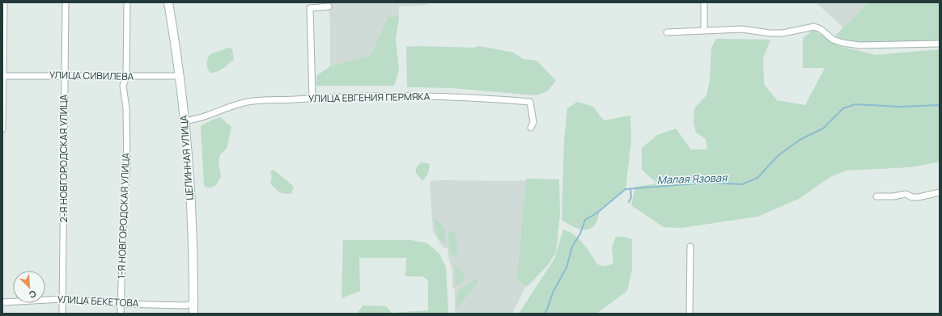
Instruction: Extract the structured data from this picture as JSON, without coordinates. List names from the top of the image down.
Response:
{
  "streets": {
    "main road": ["ЦЕЛИННАЯ УЛИЦА"],
    "street": [
      "УЛИЦА СИВИЛЕВА",
      "УЛИЦА ЕВГЕНИЯ ПЕРМЯКА",
      "2-Я НОВГОРОДСКАЯ УЛИЦА",
      "1-Я НОВГОРОДСКАЯ УЛИЦА",
      "УЛИЦА БЕКЕТОВА"
    ]
  },
  "crossings": [
    ["УЛИЦА СИВИЛЕВА", "ЦЕЛИННАЯ УЛИЦА"],
    ["УЛИЦА СИВИЛЕВА", "2-Я НОВГОРОДСКАЯ УЛИЦА"],
    ["УЛИЦА СИВИЛЕВА", "1-Я НОВГОРОДСКАЯ УЛИЦА"],
    ["УЛИЦА ЕВГЕНИЯ ПЕРМЯКА", "ЦЕЛИННАЯ УЛИЦА"],
    ["ЦЕЛИННАЯ УЛИЦА", "УЛИЦА БЕКЕТОВА"],
    ["2-Я НОВГОРОДСКАЯ УЛИЦА", "УЛИЦА БЕКЕТОВА"],
    ["1-Я НОВГОРОДСКАЯ УЛИЦА", "УЛИЦА БЕКЕТОВА"]
  ],
  "water": ["Малая Язовая"],
  "north": "bottom right"
}
